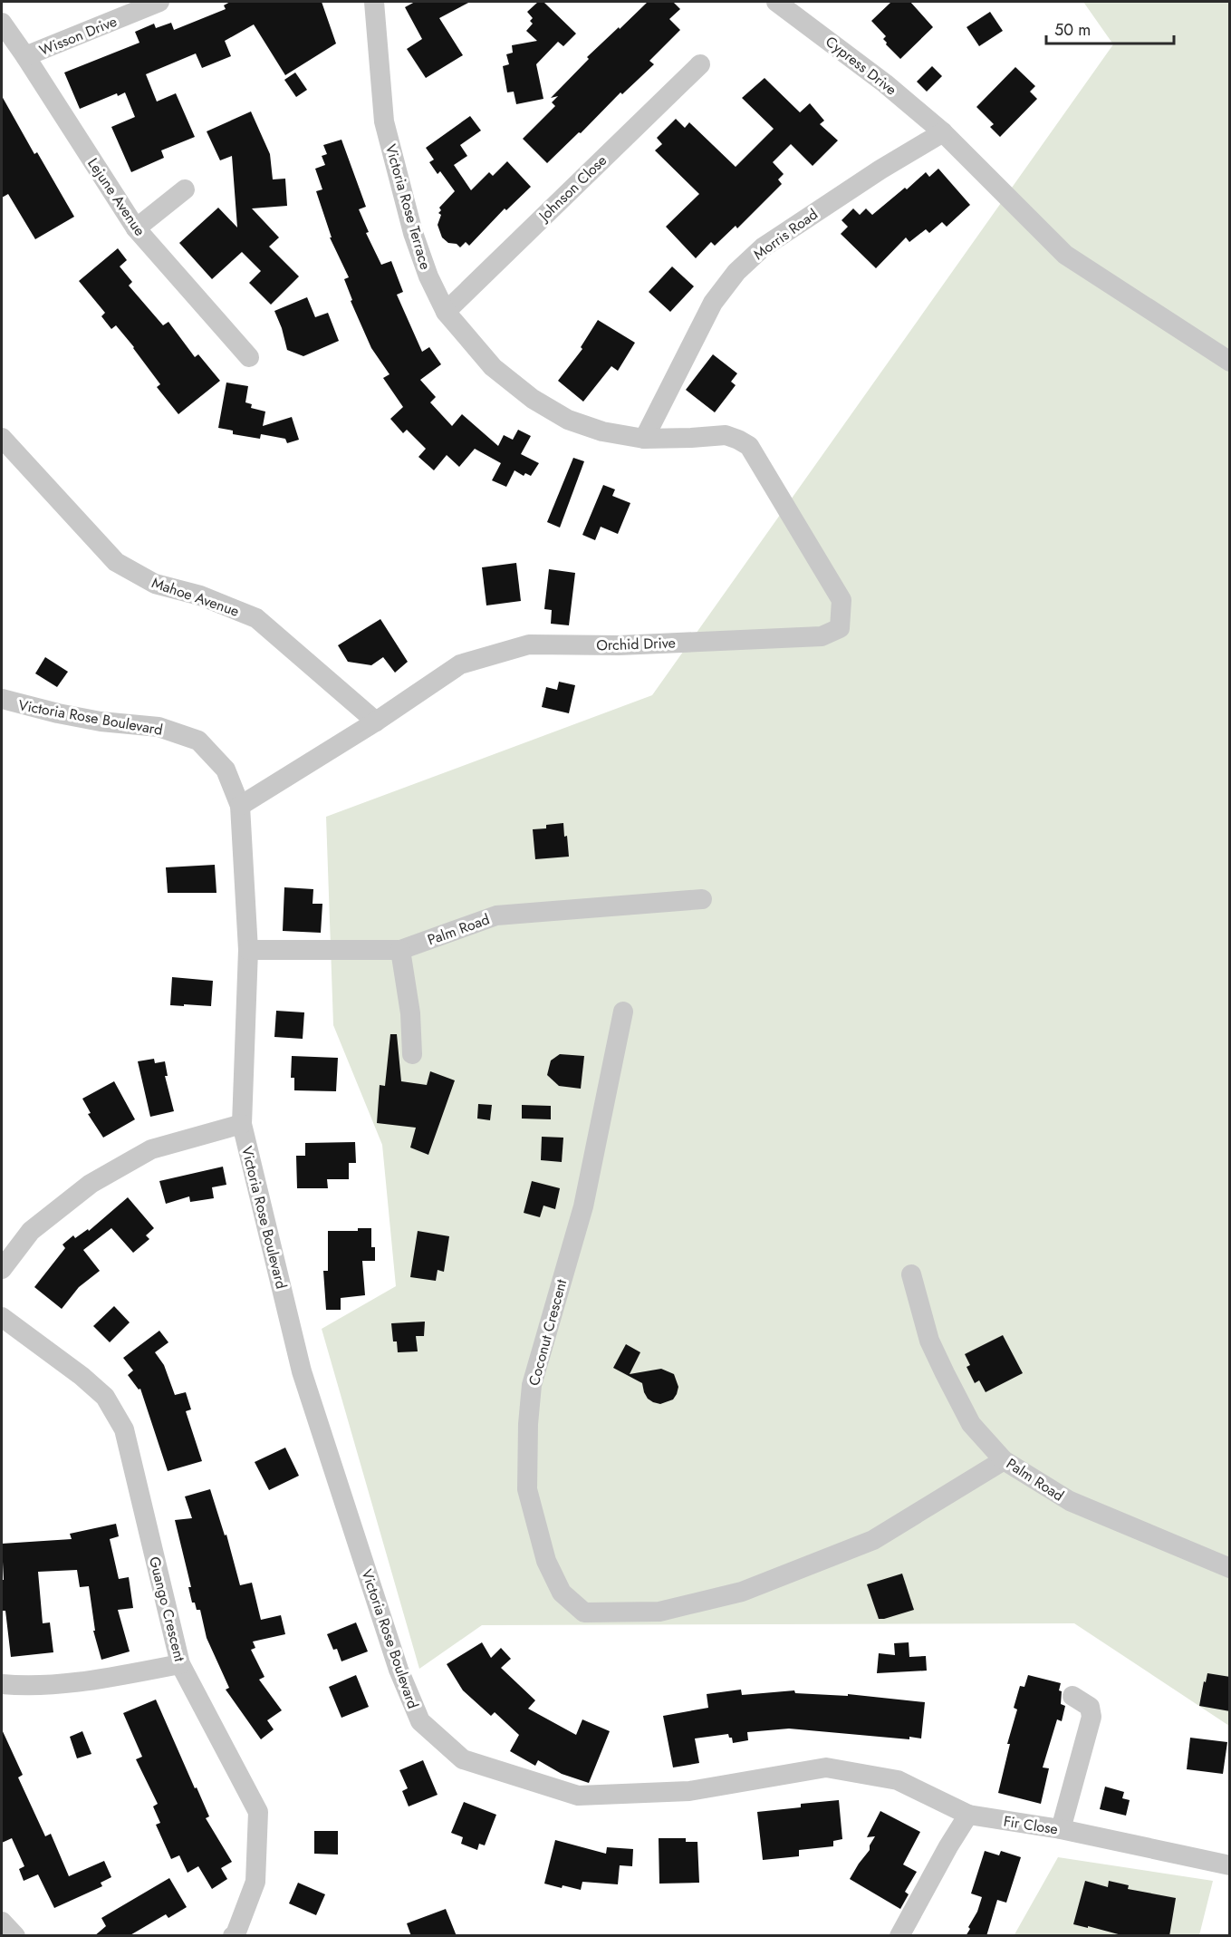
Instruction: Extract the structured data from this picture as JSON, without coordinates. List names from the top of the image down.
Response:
{
  "streets": {
    "street": [
      "Wisson Drive",
      "Cypress Drive",
      "Johnson Close",
      "Lejune Avenue",
      "Victoria Rose Terrace",
      "Morris Road",
      "Mahoe Avenue",
      "Orchid Drive",
      "Victoria Rose Boulevard",
      "Palm Road",
      "Coconut Crescent",
      "Guango Crescent",
      "Fir Close"
    ]
  },
  "crossings": [
    ["Wisson Drive", "Lejune Avenue"],
    ["Cypress Drive", "Morris Road"],
    ["Johnson Close", "Victoria Rose Terrace"],
    ["Victoria Rose Terrace", "Morris Road"],
    ["Victoria Rose Terrace", "Orchid Drive"],
    ["Mahoe Avenue", "Orchid Drive"],
    ["Orchid Drive", "Victoria Rose Boulevard"],
    ["Victoria Rose Boulevard", "Palm Road"],
    ["Victoria Rose Boulevard", "Fir Close"],
    ["Palm Road", "Coconut Crescent"]
  ],
  "scale_bar": "50 m"
}
